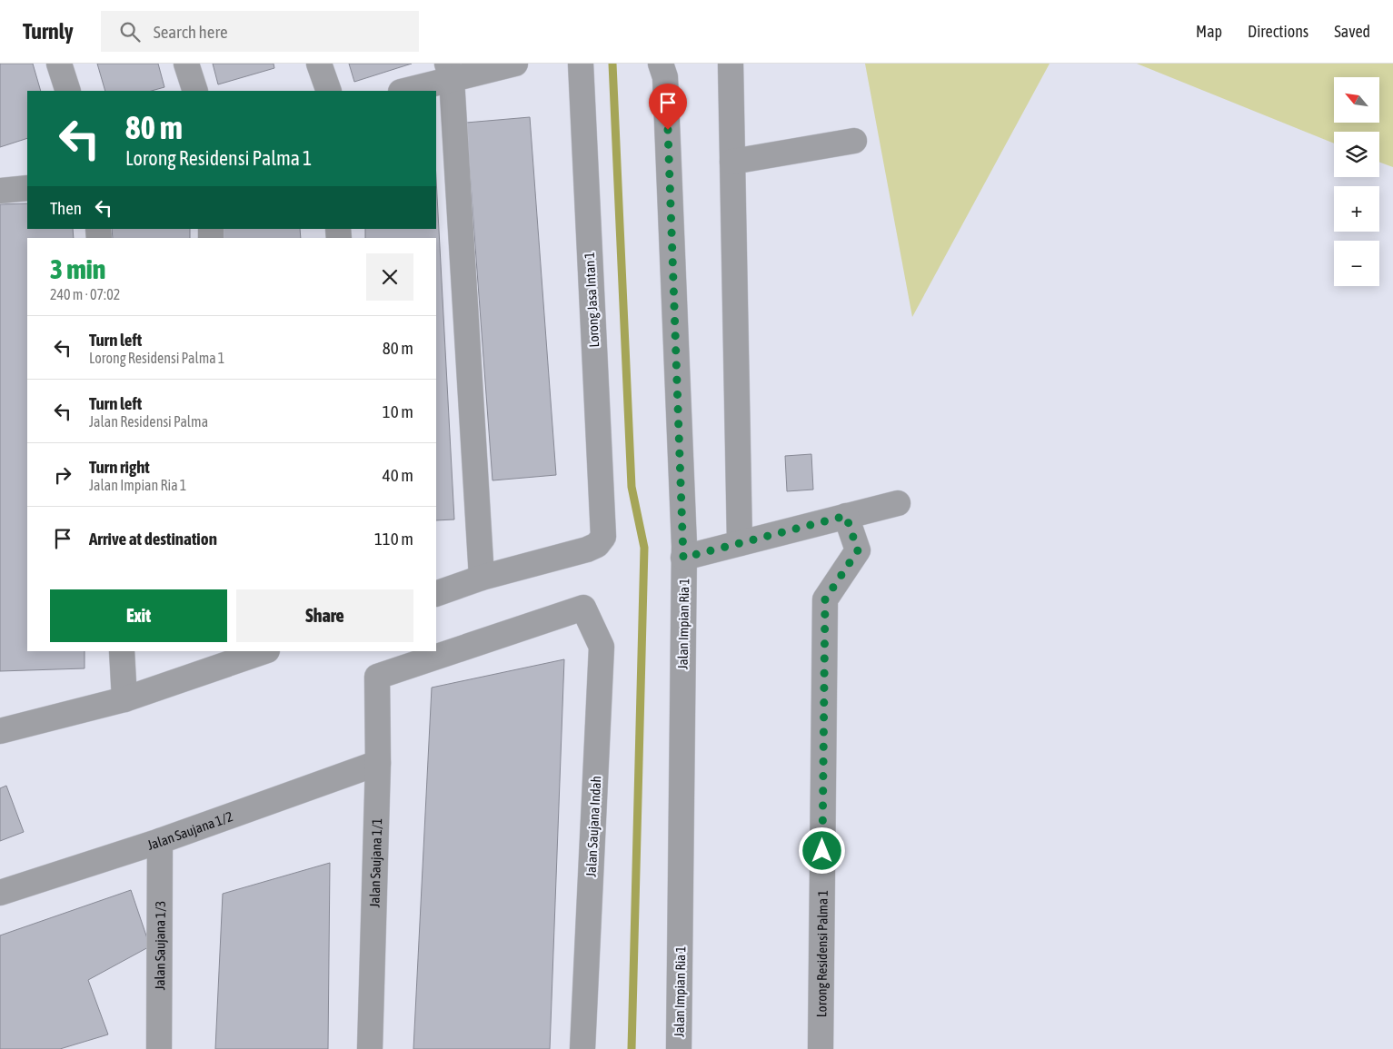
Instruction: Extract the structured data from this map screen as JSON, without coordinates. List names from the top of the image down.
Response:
{
  "streets": {
    "street": [
      "Lorong Jasa Intan 1",
      "Jalan Impian Ria 1",
      "Jalan Saujana Indah",
      "Jalan Saujana 1/2",
      "Jalan Saujana 1/1",
      "Jalan Saujana 1/3",
      "Lorong Residensi Palma 1"
    ]
  },
  "crossings": [
    ["Jalan Saujana Indah", "Jalan Saujana 1/1"],
    ["Jalan Saujana 1/2", "Jalan Saujana 1/1"],
    ["Jalan Saujana 1/2", "Jalan Saujana 1/3"]
  ],
  "north": "top left",
  "page": {
    "header": "Turnly",
    "search": "Search here",
    "nav": ["Map", "Directions", "Saved"],
    "map_buttons": ["+", "−"],
    "turn": ["80 m", "Lorong Residensi Palma 1"],
    "then": "Then",
    "heading": ["3 min", "240 m · 07:02"],
    "list": [
      {
        "name": "Turn left",
        "note": "Lorong Residensi Palma 1",
        "value": "80 m"
      },
      {
        "name": "Turn left",
        "note": "Jalan Residensi Palma",
        "value": "10 m"
      },
      {
        "name": "Turn right",
        "note": "Jalan Impian Ria 1",
        "value": "40 m"
      },
      {
        "name": "Arrive at destination",
        "value": "110 m"
      }
    ],
    "buttons": ["Exit", "Share"]
  }
}
